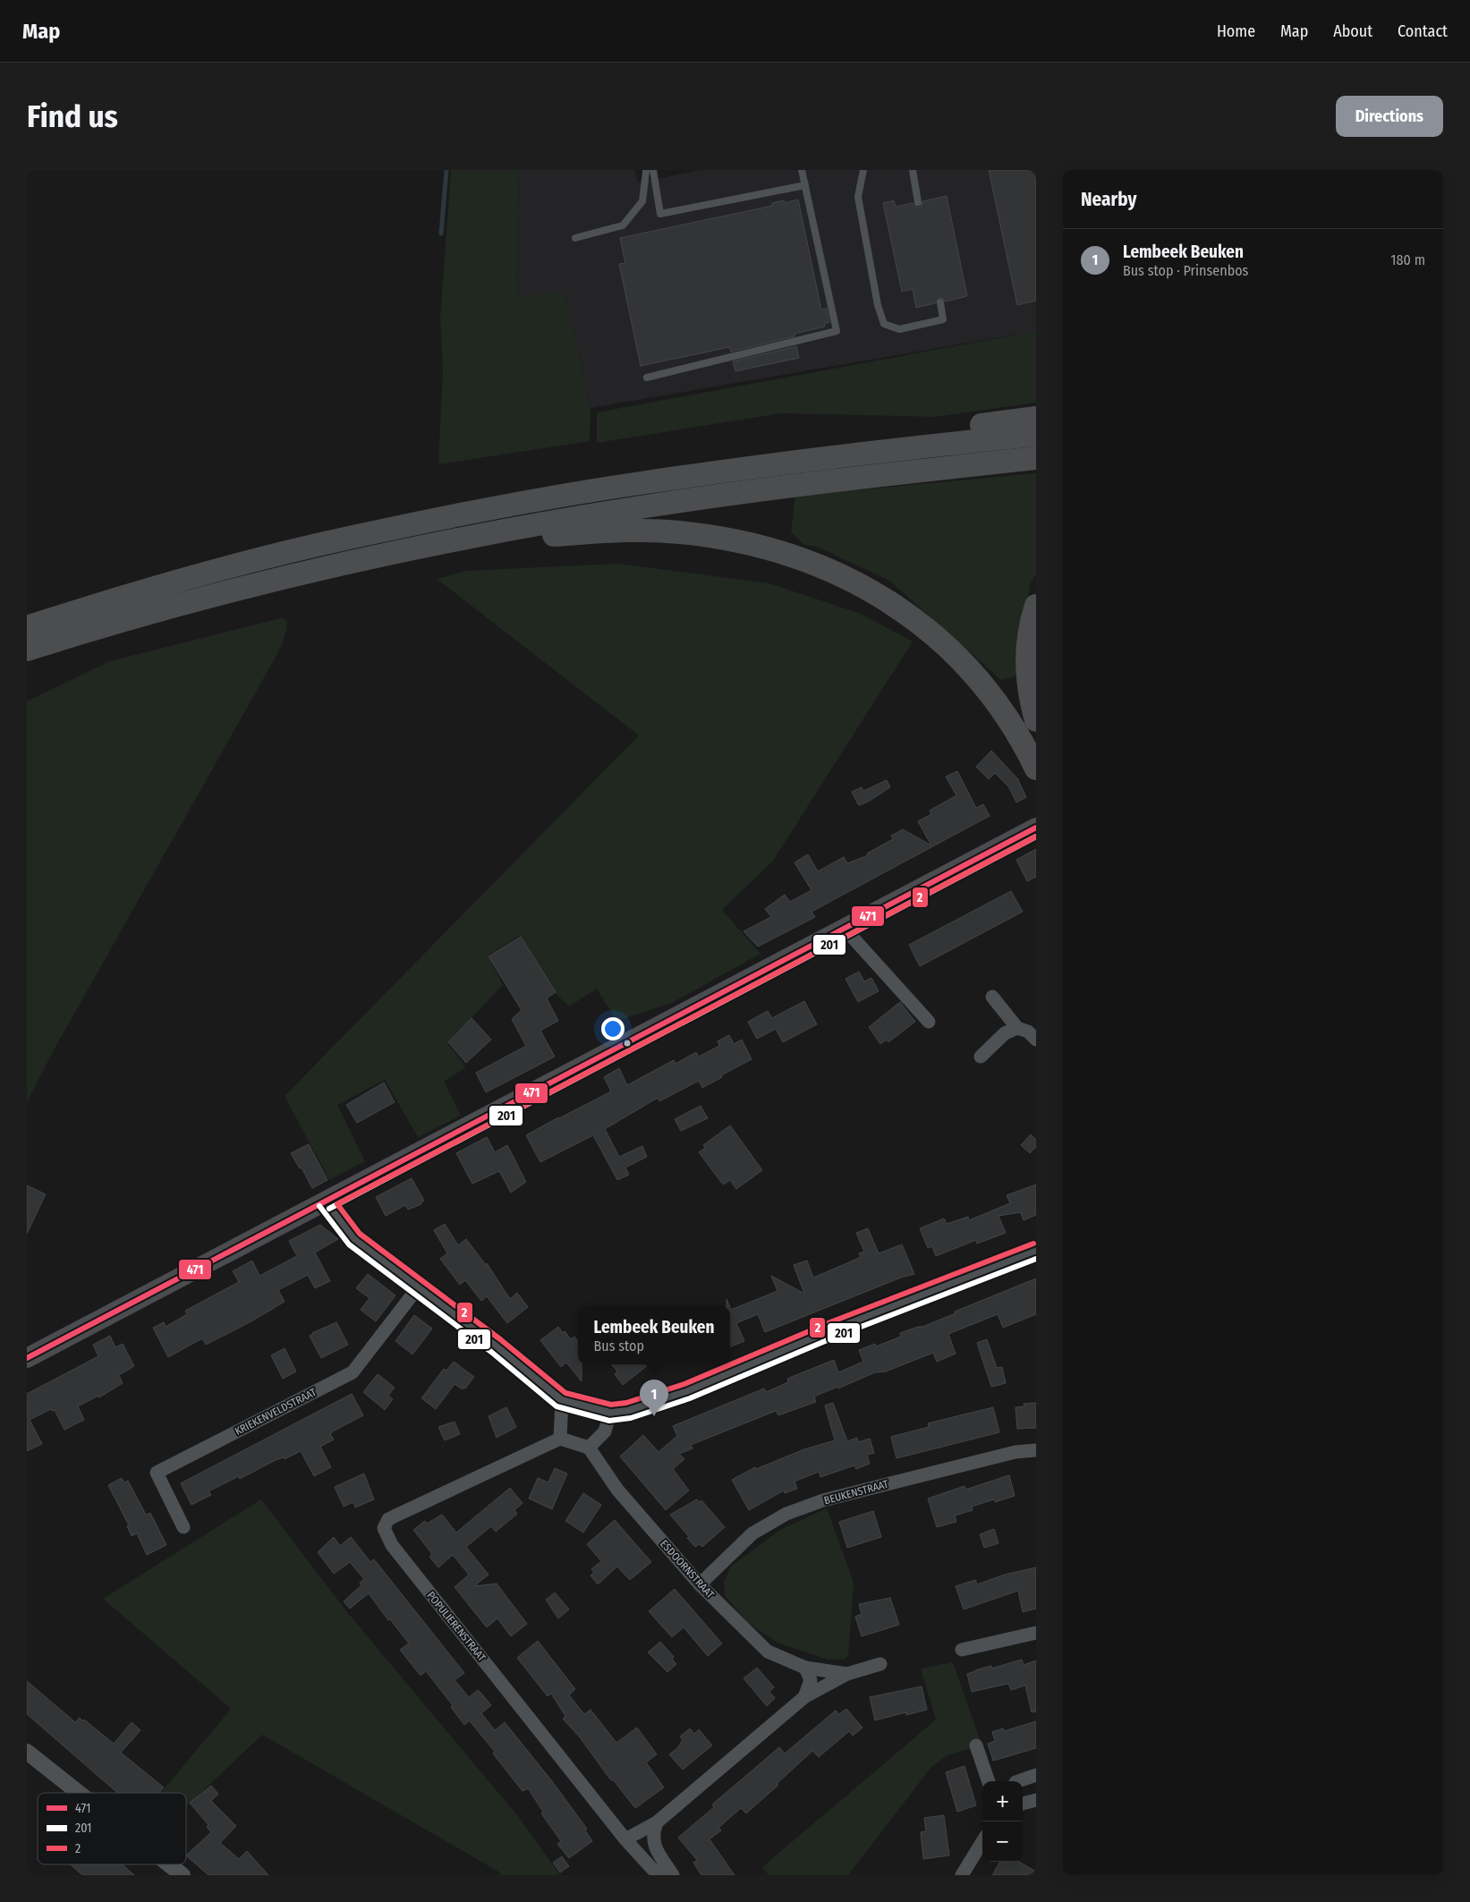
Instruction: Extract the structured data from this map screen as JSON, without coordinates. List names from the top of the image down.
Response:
{
  "streets": {
    "street": [
      "KRIEKENVELDSTRAAT",
      "BEUKENSTRAAT",
      "ESDOORNSTRAAT",
      "POPULIERENSTRAAT"
    ]
  },
  "crossings": [
    ["BEUKENSTRAAT", "ESDOORNSTRAAT"],
    ["ESDOORNSTRAAT", "POPULIERENSTRAAT"]
  ],
  "lines": ["transit line 471", "transit line 201", "transit line 2"],
  "legend": ["471", "201", "2"],
  "page": {
    "header": "Map",
    "nav": [
      "Home",
      "Map",
      "About",
      "Contact"
    ],
    "buttons": "Directions",
    "title": "Find us",
    "heading": "Nearby",
    "list": [
      {
        "mark": "1",
        "name": "Lembeek Beuken",
        "note": "Bus stop · Prinsenbos",
        "value": "180 m"
      }
    ],
    "popup": ["Lembeek Beuken", "Bus stop"],
    "pins": "1",
    "map_buttons": ["+", "−"]
  }
}
